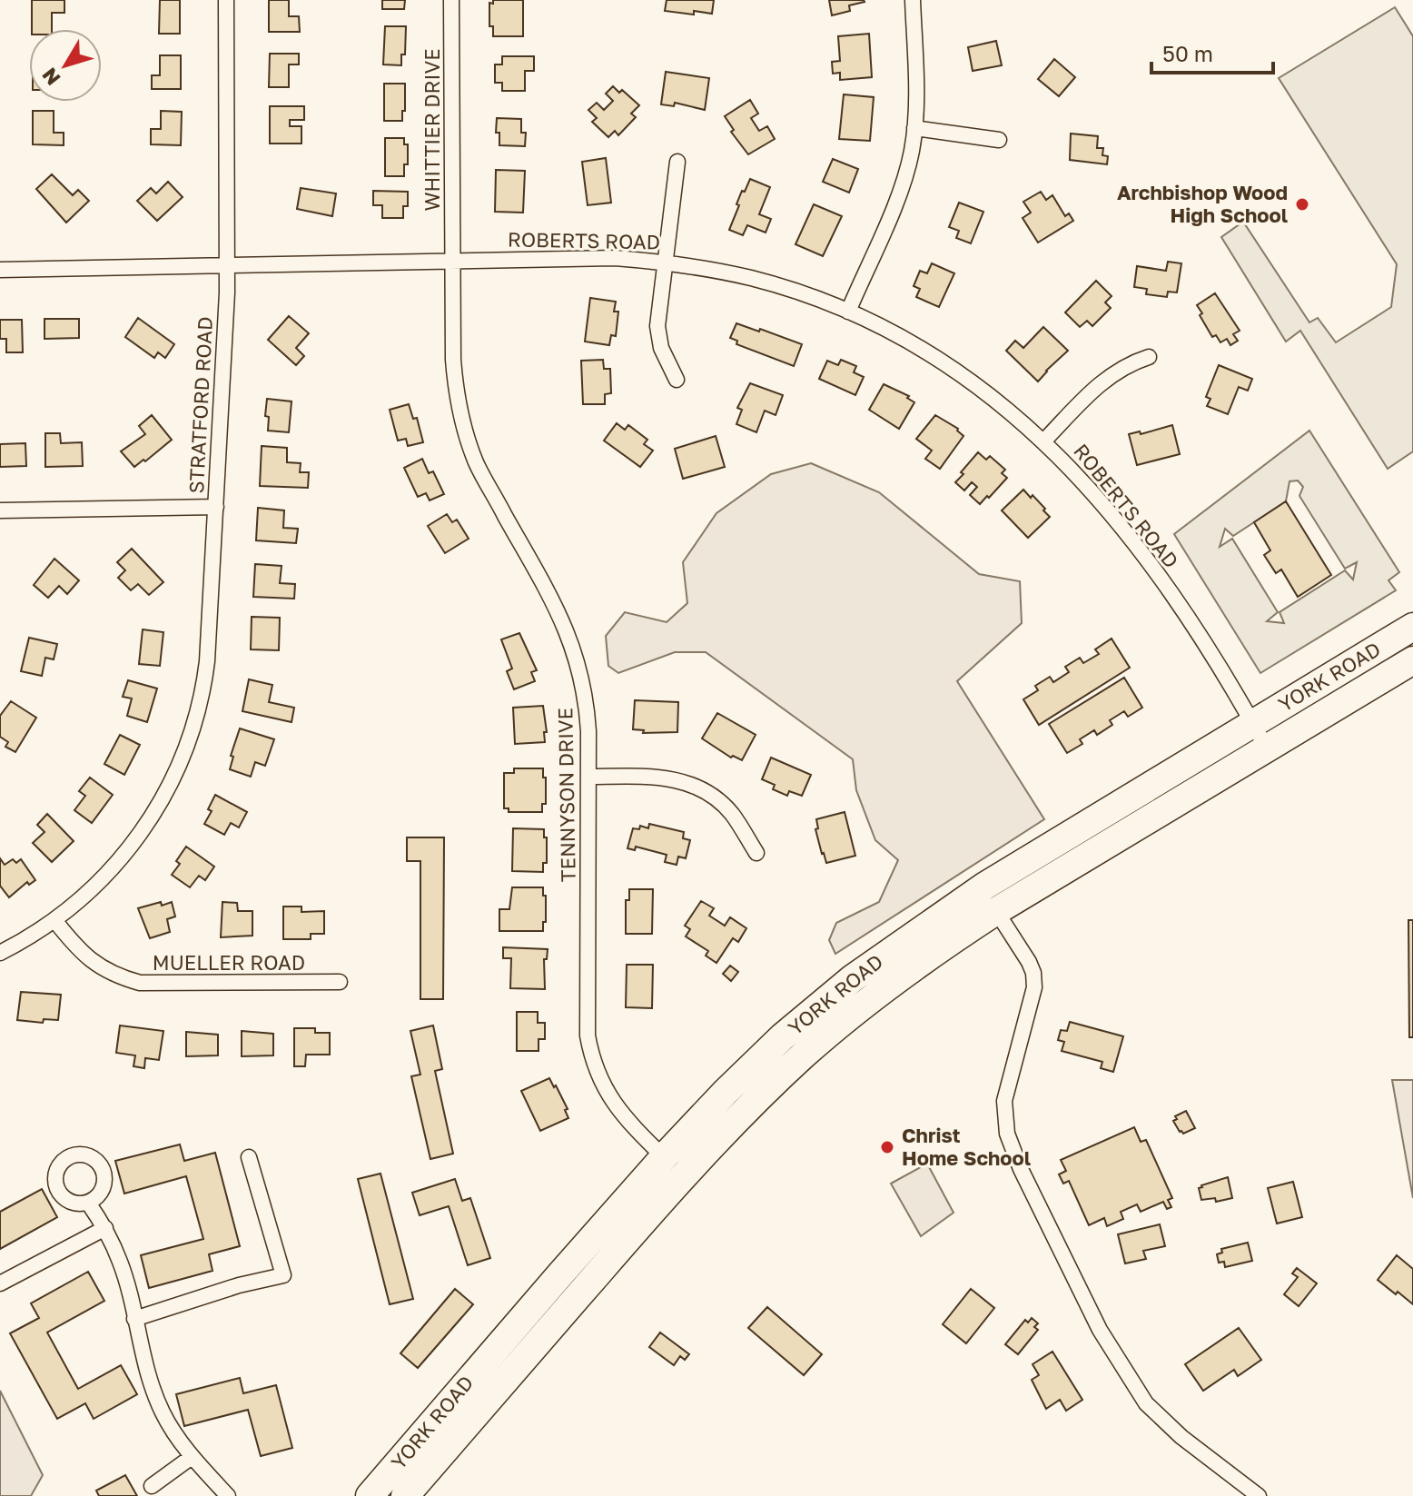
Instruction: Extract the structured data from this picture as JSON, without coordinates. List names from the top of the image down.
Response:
{
  "streets": {
    "highway": ["YORK ROAD"],
    "street": [
      "WHITTIER DRIVE",
      "ROBERTS ROAD",
      "STRATFORD ROAD",
      "TENNYSON DRIVE",
      "MUELLER ROAD"
    ]
  },
  "crossings": [
    ["WHITTIER DRIVE", "ROBERTS ROAD"],
    ["WHITTIER DRIVE", "TENNYSON DRIVE"],
    ["ROBERTS ROAD", "STRATFORD ROAD"],
    ["ROBERTS ROAD", "YORK ROAD"],
    ["ROBERTS ROAD", "TENNYSON DRIVE"],
    ["STRATFORD ROAD", "MUELLER ROAD"],
    ["YORK ROAD", "TENNYSON DRIVE"]
  ],
  "places": ["Archbishop Wood High School", "Christ Home School"],
  "scale_bar": "50 m",
  "north": "bottom left"
}
